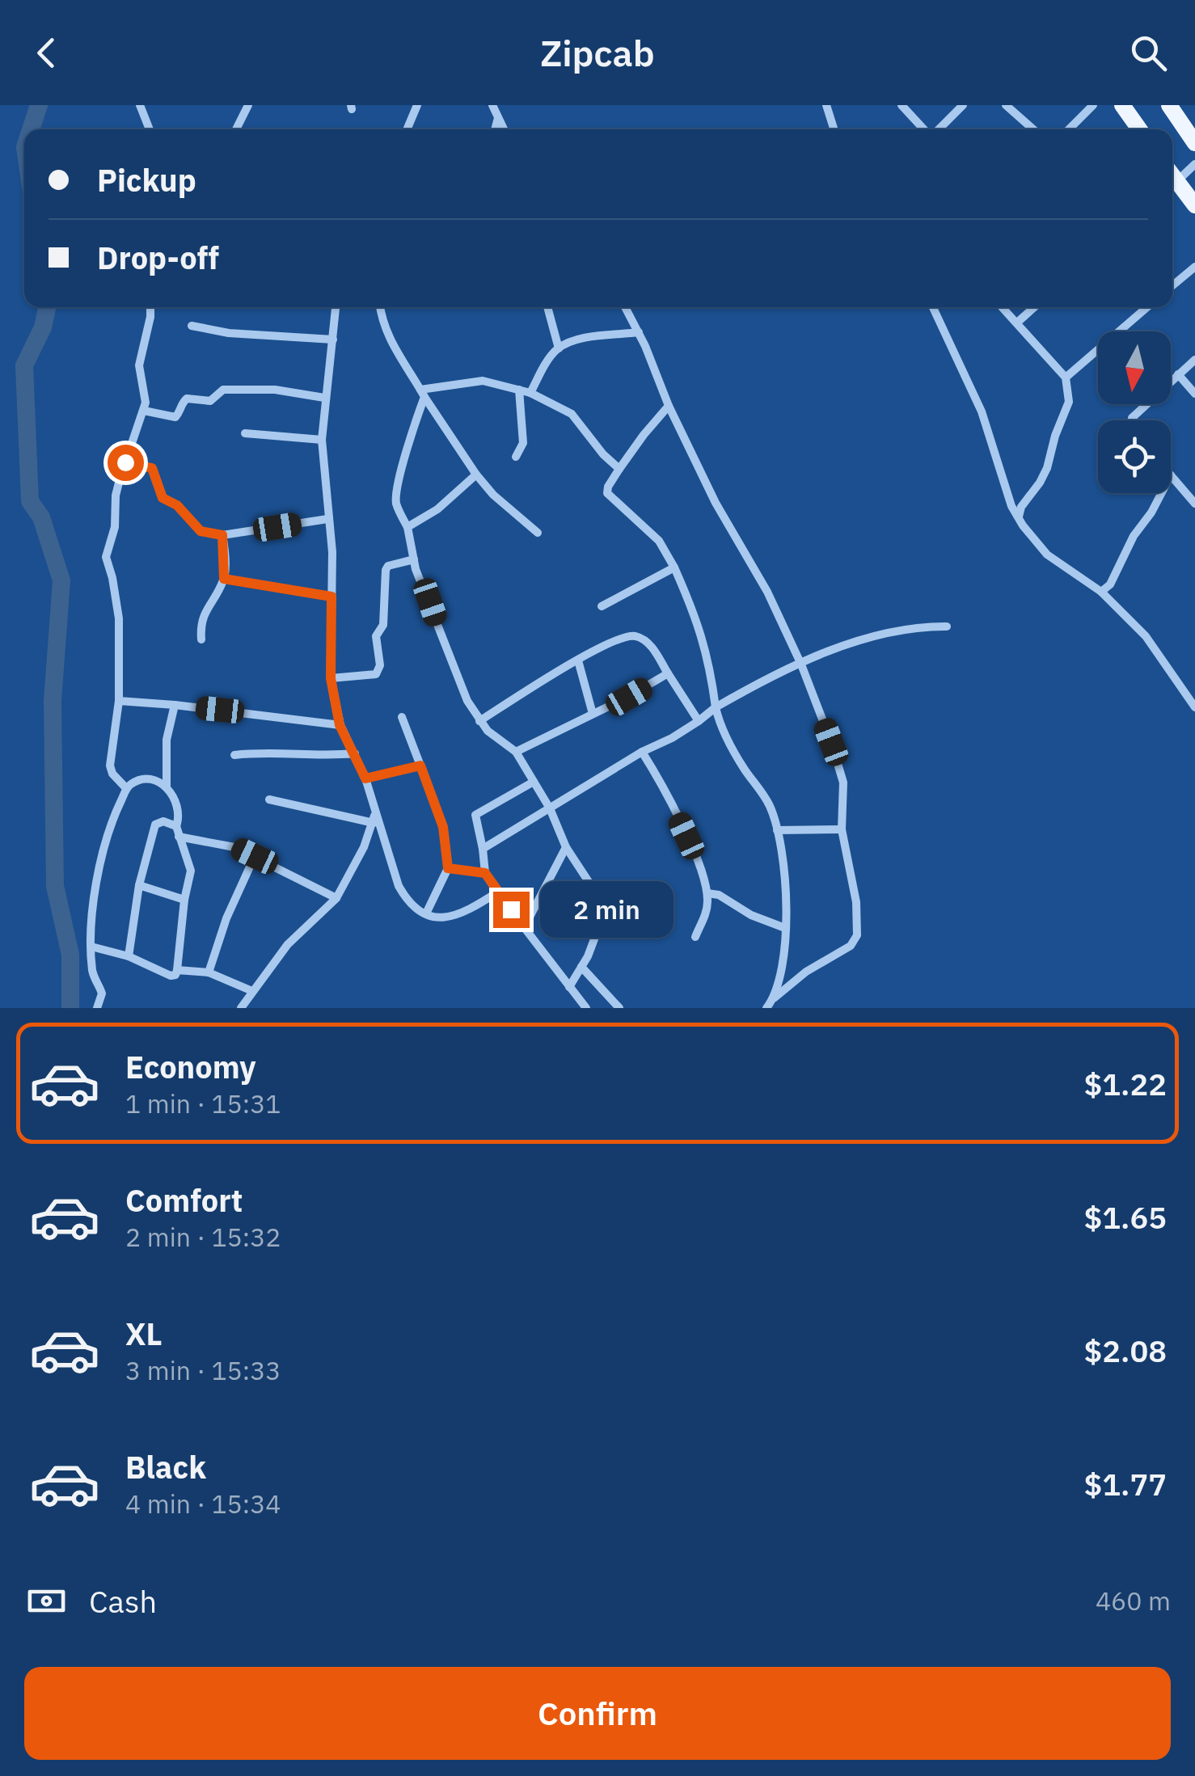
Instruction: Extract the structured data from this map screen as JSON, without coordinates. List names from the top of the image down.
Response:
{
  "north": "bottom",
  "page": {
    "header": "Zipcab",
    "banner": ["Pickup", "Drop-off"],
    "bubble": "2 min",
    "list": [
      {
        "name": "Economy",
        "note": "1 min · 15:31",
        "value": "$1.22"
      },
      {
        "name": "Comfort",
        "note": "2 min · 15:32",
        "value": "$1.65"
      },
      {
        "name": "XL",
        "note": "3 min · 15:33",
        "value": "$2.08"
      },
      {
        "name": "Black",
        "note": "4 min · 15:34",
        "value": "$1.77"
      }
    ],
    "pay": ["Cash", "460 m"],
    "buttons": "Confirm"
  }
}
